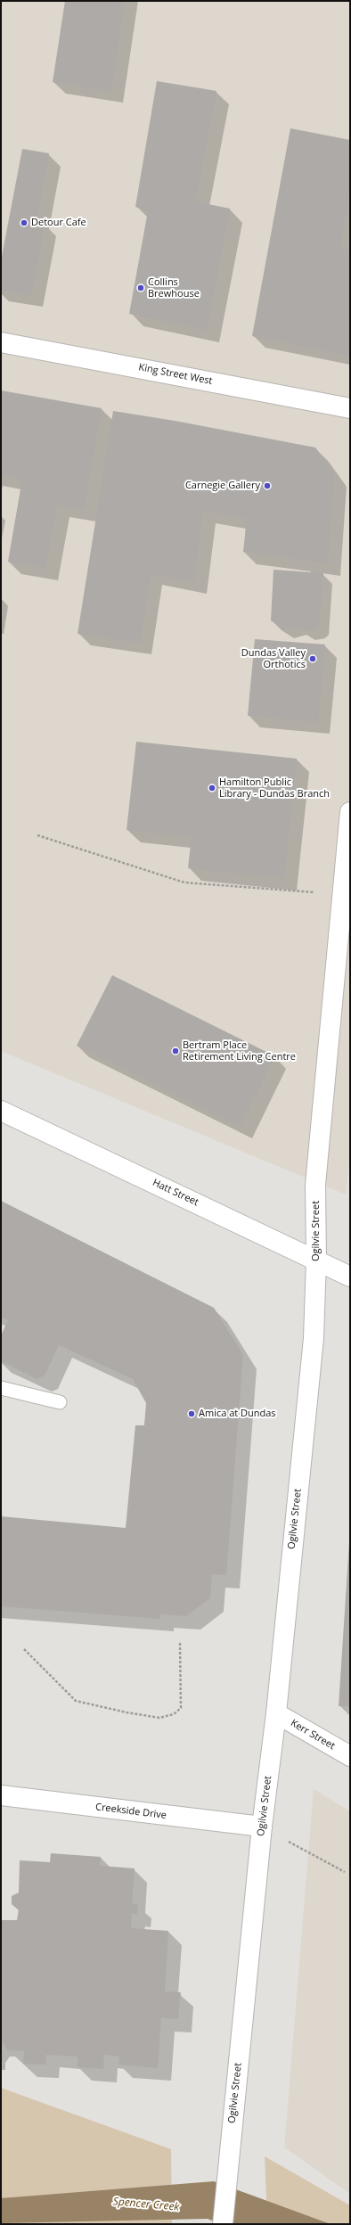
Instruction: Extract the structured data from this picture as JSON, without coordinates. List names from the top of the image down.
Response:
{
  "streets": {
    "main road": [
      "King Street West",
      "Hatt Street",
      "Ogilvie Street",
      "Kerr Street",
      "Creekside Drive"
    ]
  },
  "crossings": [
    ["Hatt Street", "Ogilvie Street"],
    ["Ogilvie Street", "Kerr Street"],
    ["Ogilvie Street", "Creekside Drive"]
  ],
  "water": ["Spencer Creek"],
  "places": [
    "Detour Cafe",
    "Collins Brewhouse",
    "Carnegie Gallery",
    "Dundas Valley Orthotics",
    "Hamilton Public Library - Dundas Branch",
    "Bertram Place Retirement Living Centre",
    "Amica at Dundas"
  ]
}
